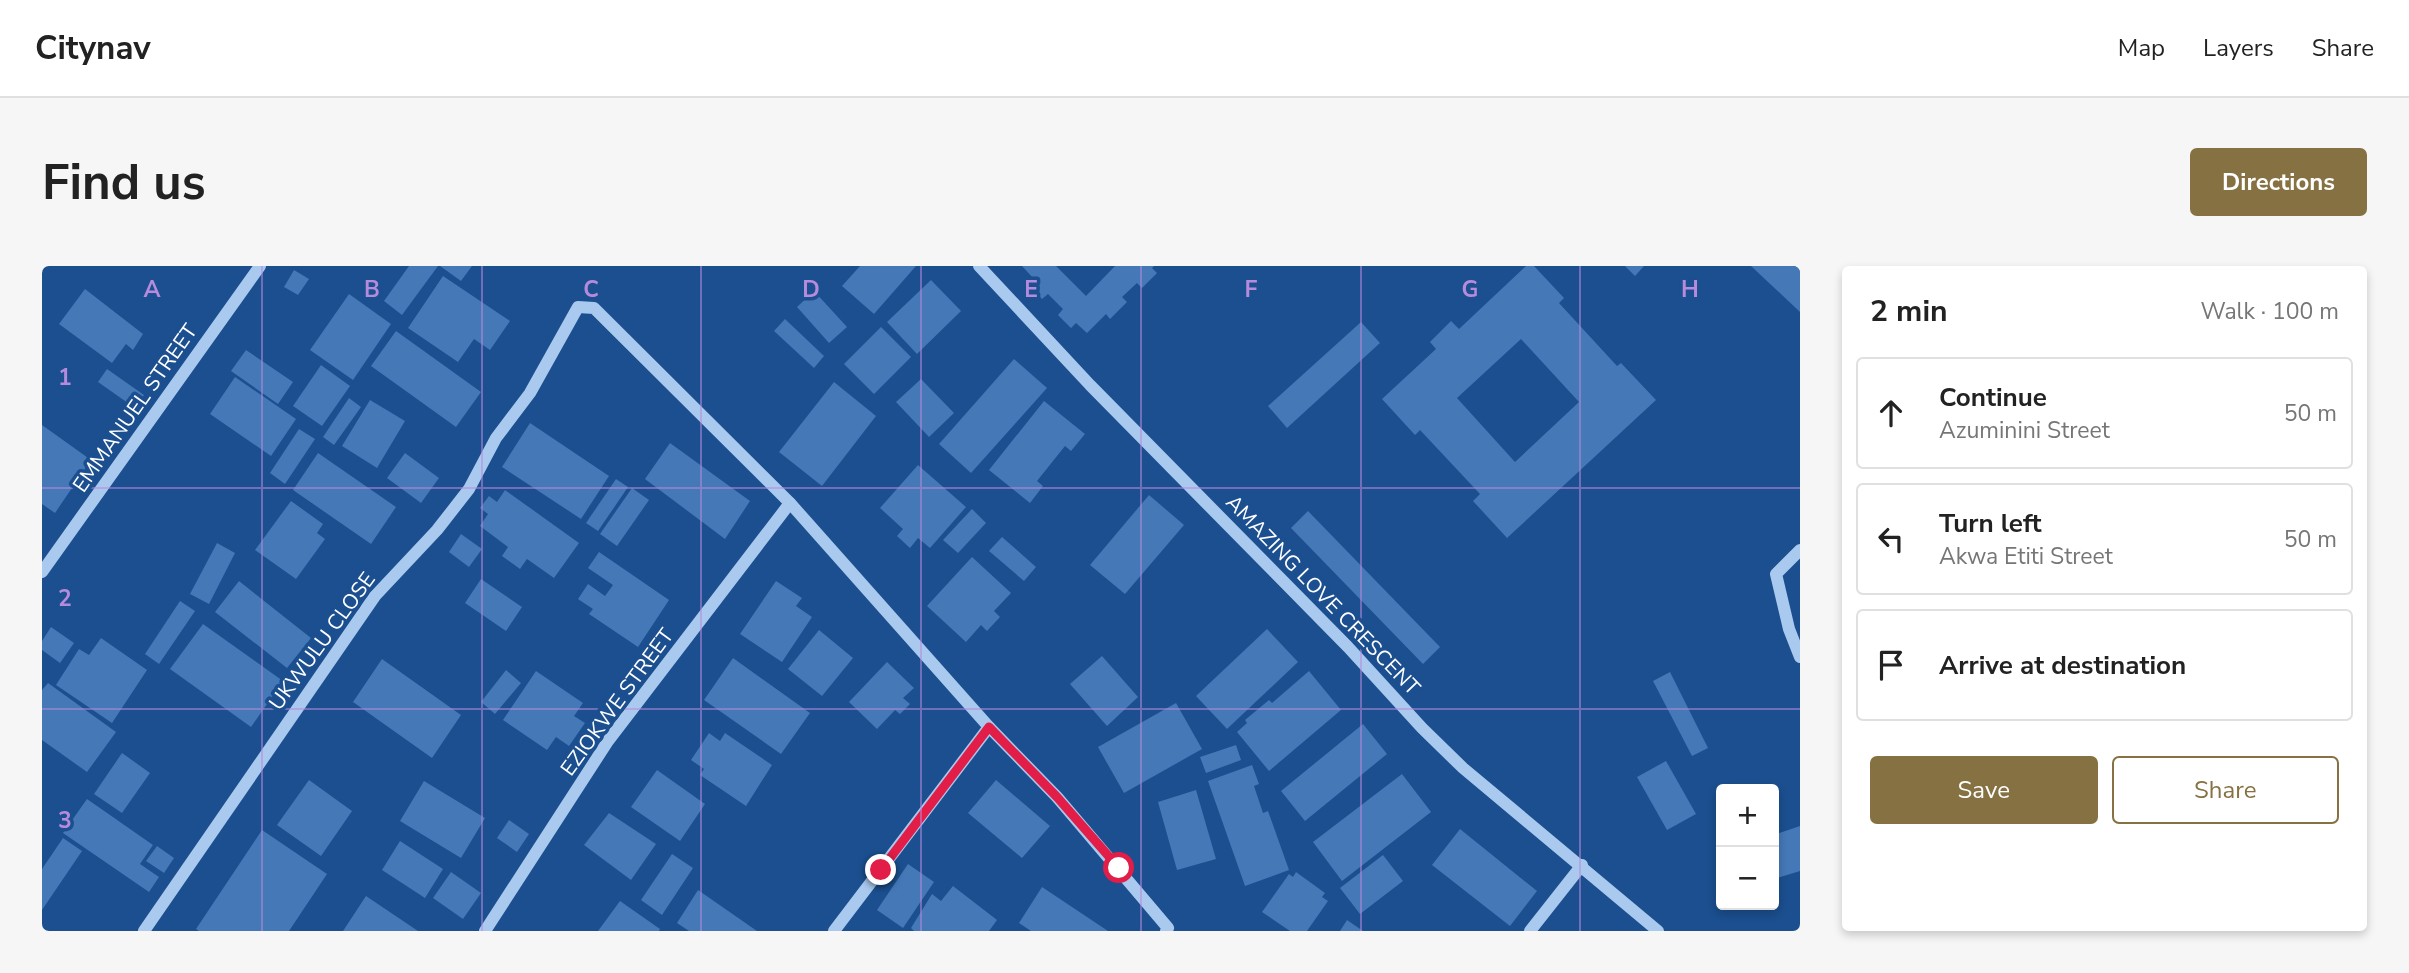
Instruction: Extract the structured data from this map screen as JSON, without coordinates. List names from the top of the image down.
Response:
{
  "streets": {
    "street": [
      "EMMANUEL STREET",
      "AMAZING LOVE CRESCENT",
      "UKWULU CLOSE",
      "EZIOKWE STREET"
    ]
  },
  "crossings": [
    ["UKWULU CLOSE", "EZIOKWE STREET"]
  ],
  "page": {
    "header": "Citynav",
    "nav": ["Map", "Layers", "Share"],
    "buttons": [
      "Directions",
      ["Save", "Share"]
    ],
    "title": "Find us",
    "heading": ["2 min", "Walk · 100 m"],
    "list": [
      ["Continue", "Azuminini Street", "50 m"],
      ["Turn left", "Akwa Etiti Street", "50 m"],
      "Arrive at destination"
    ],
    "map_buttons": ["+", "−"]
  },
  "grid": {
    "columns": [
      "A",
      "B",
      "C",
      "D",
      "E",
      "F",
      "G",
      "H"
    ],
    "rows": ["1", "2", "3"]
  }
}
